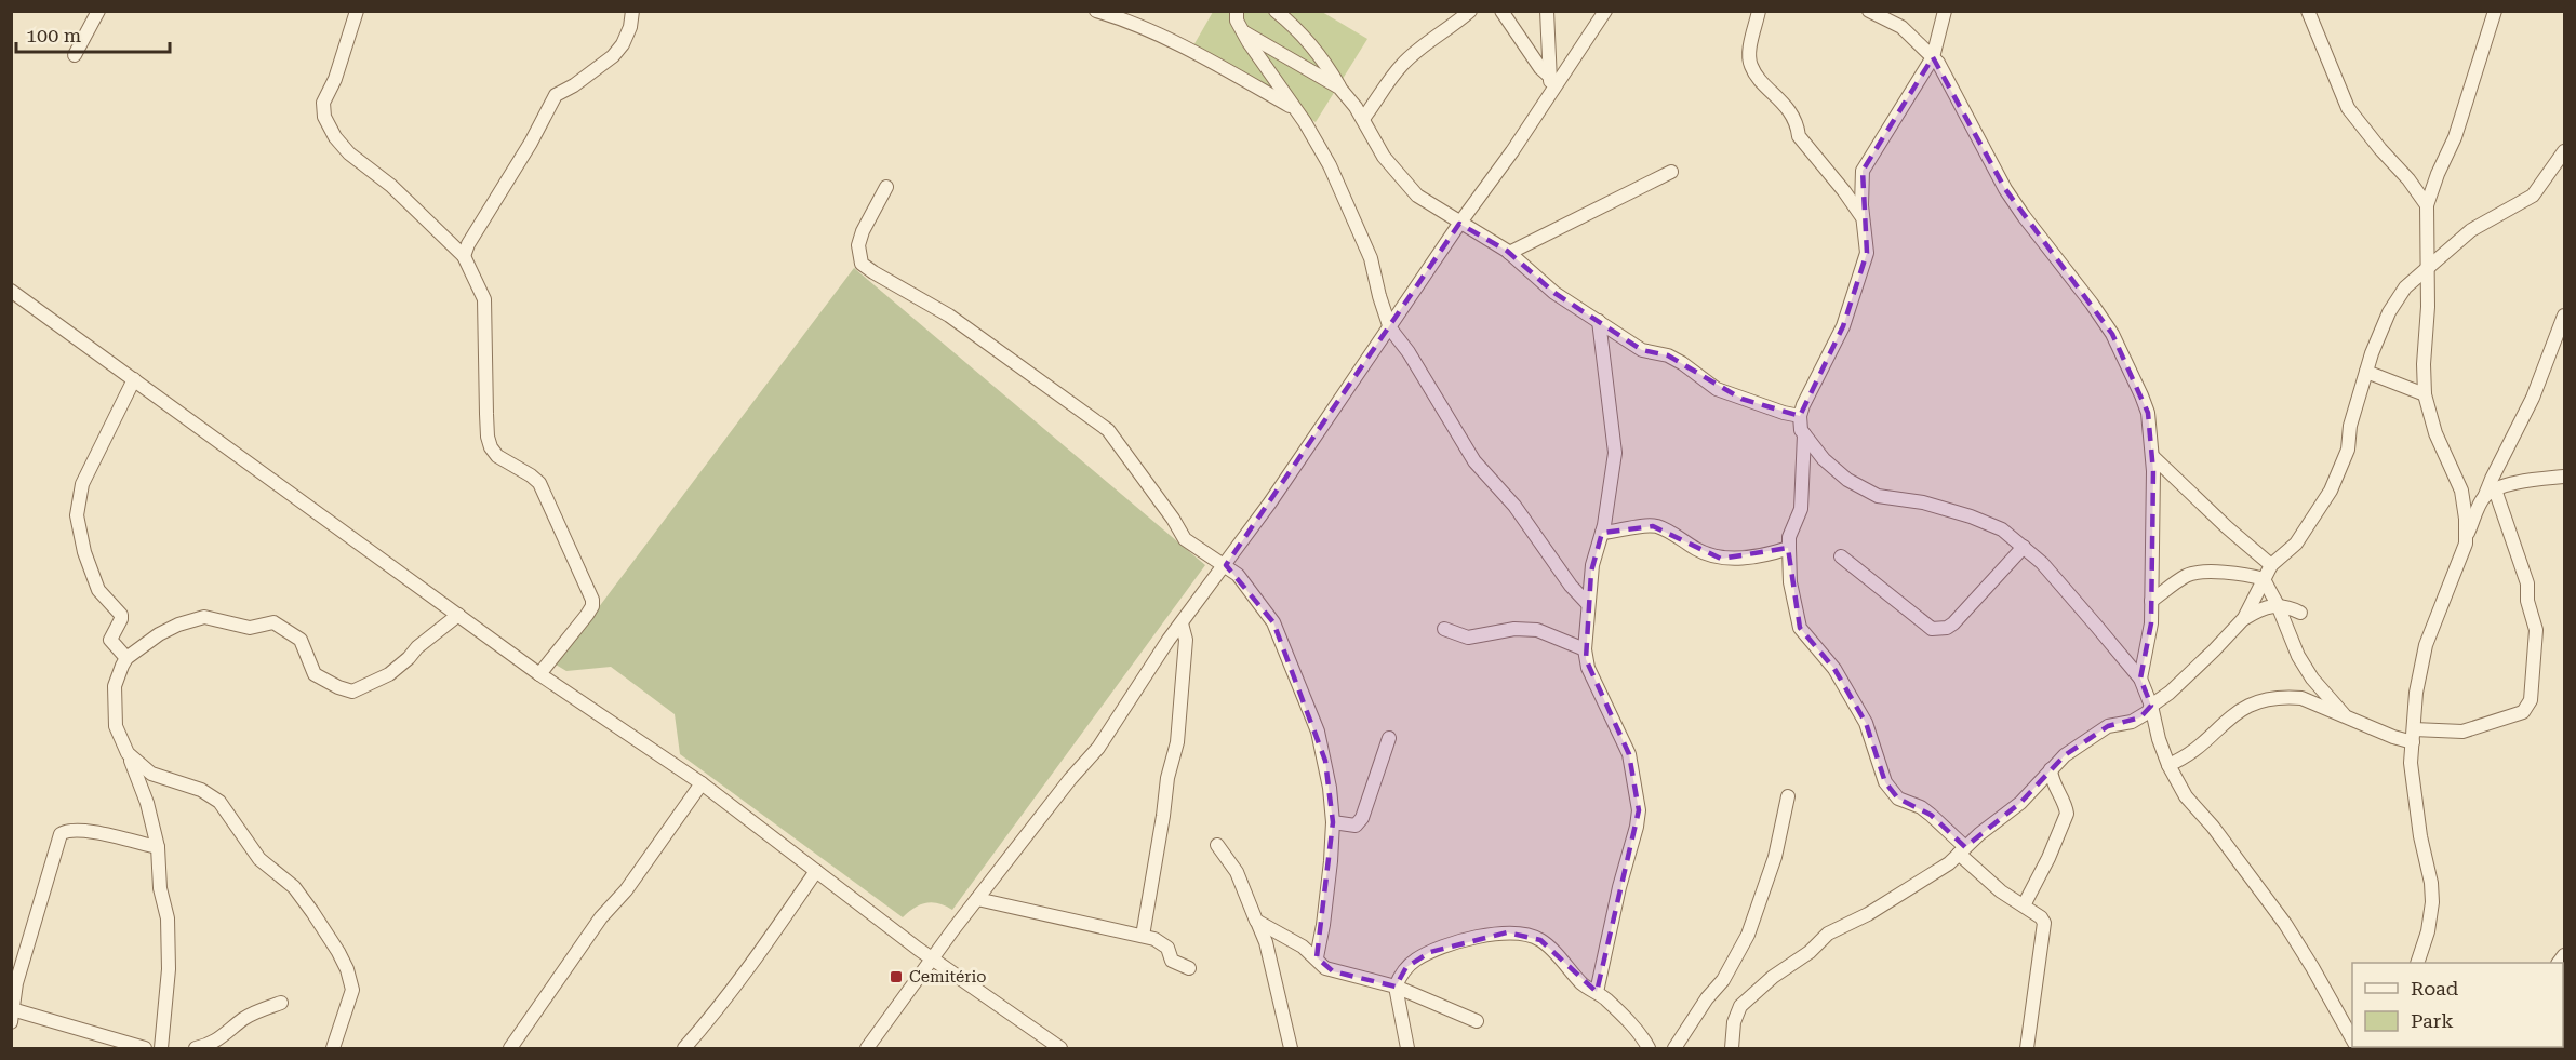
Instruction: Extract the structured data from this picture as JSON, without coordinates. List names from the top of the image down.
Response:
{
  "places": {
    "transit": ["Cemitério"]
  },
  "legend": ["Road", "Park"],
  "scale_bar": "100 m"
}
